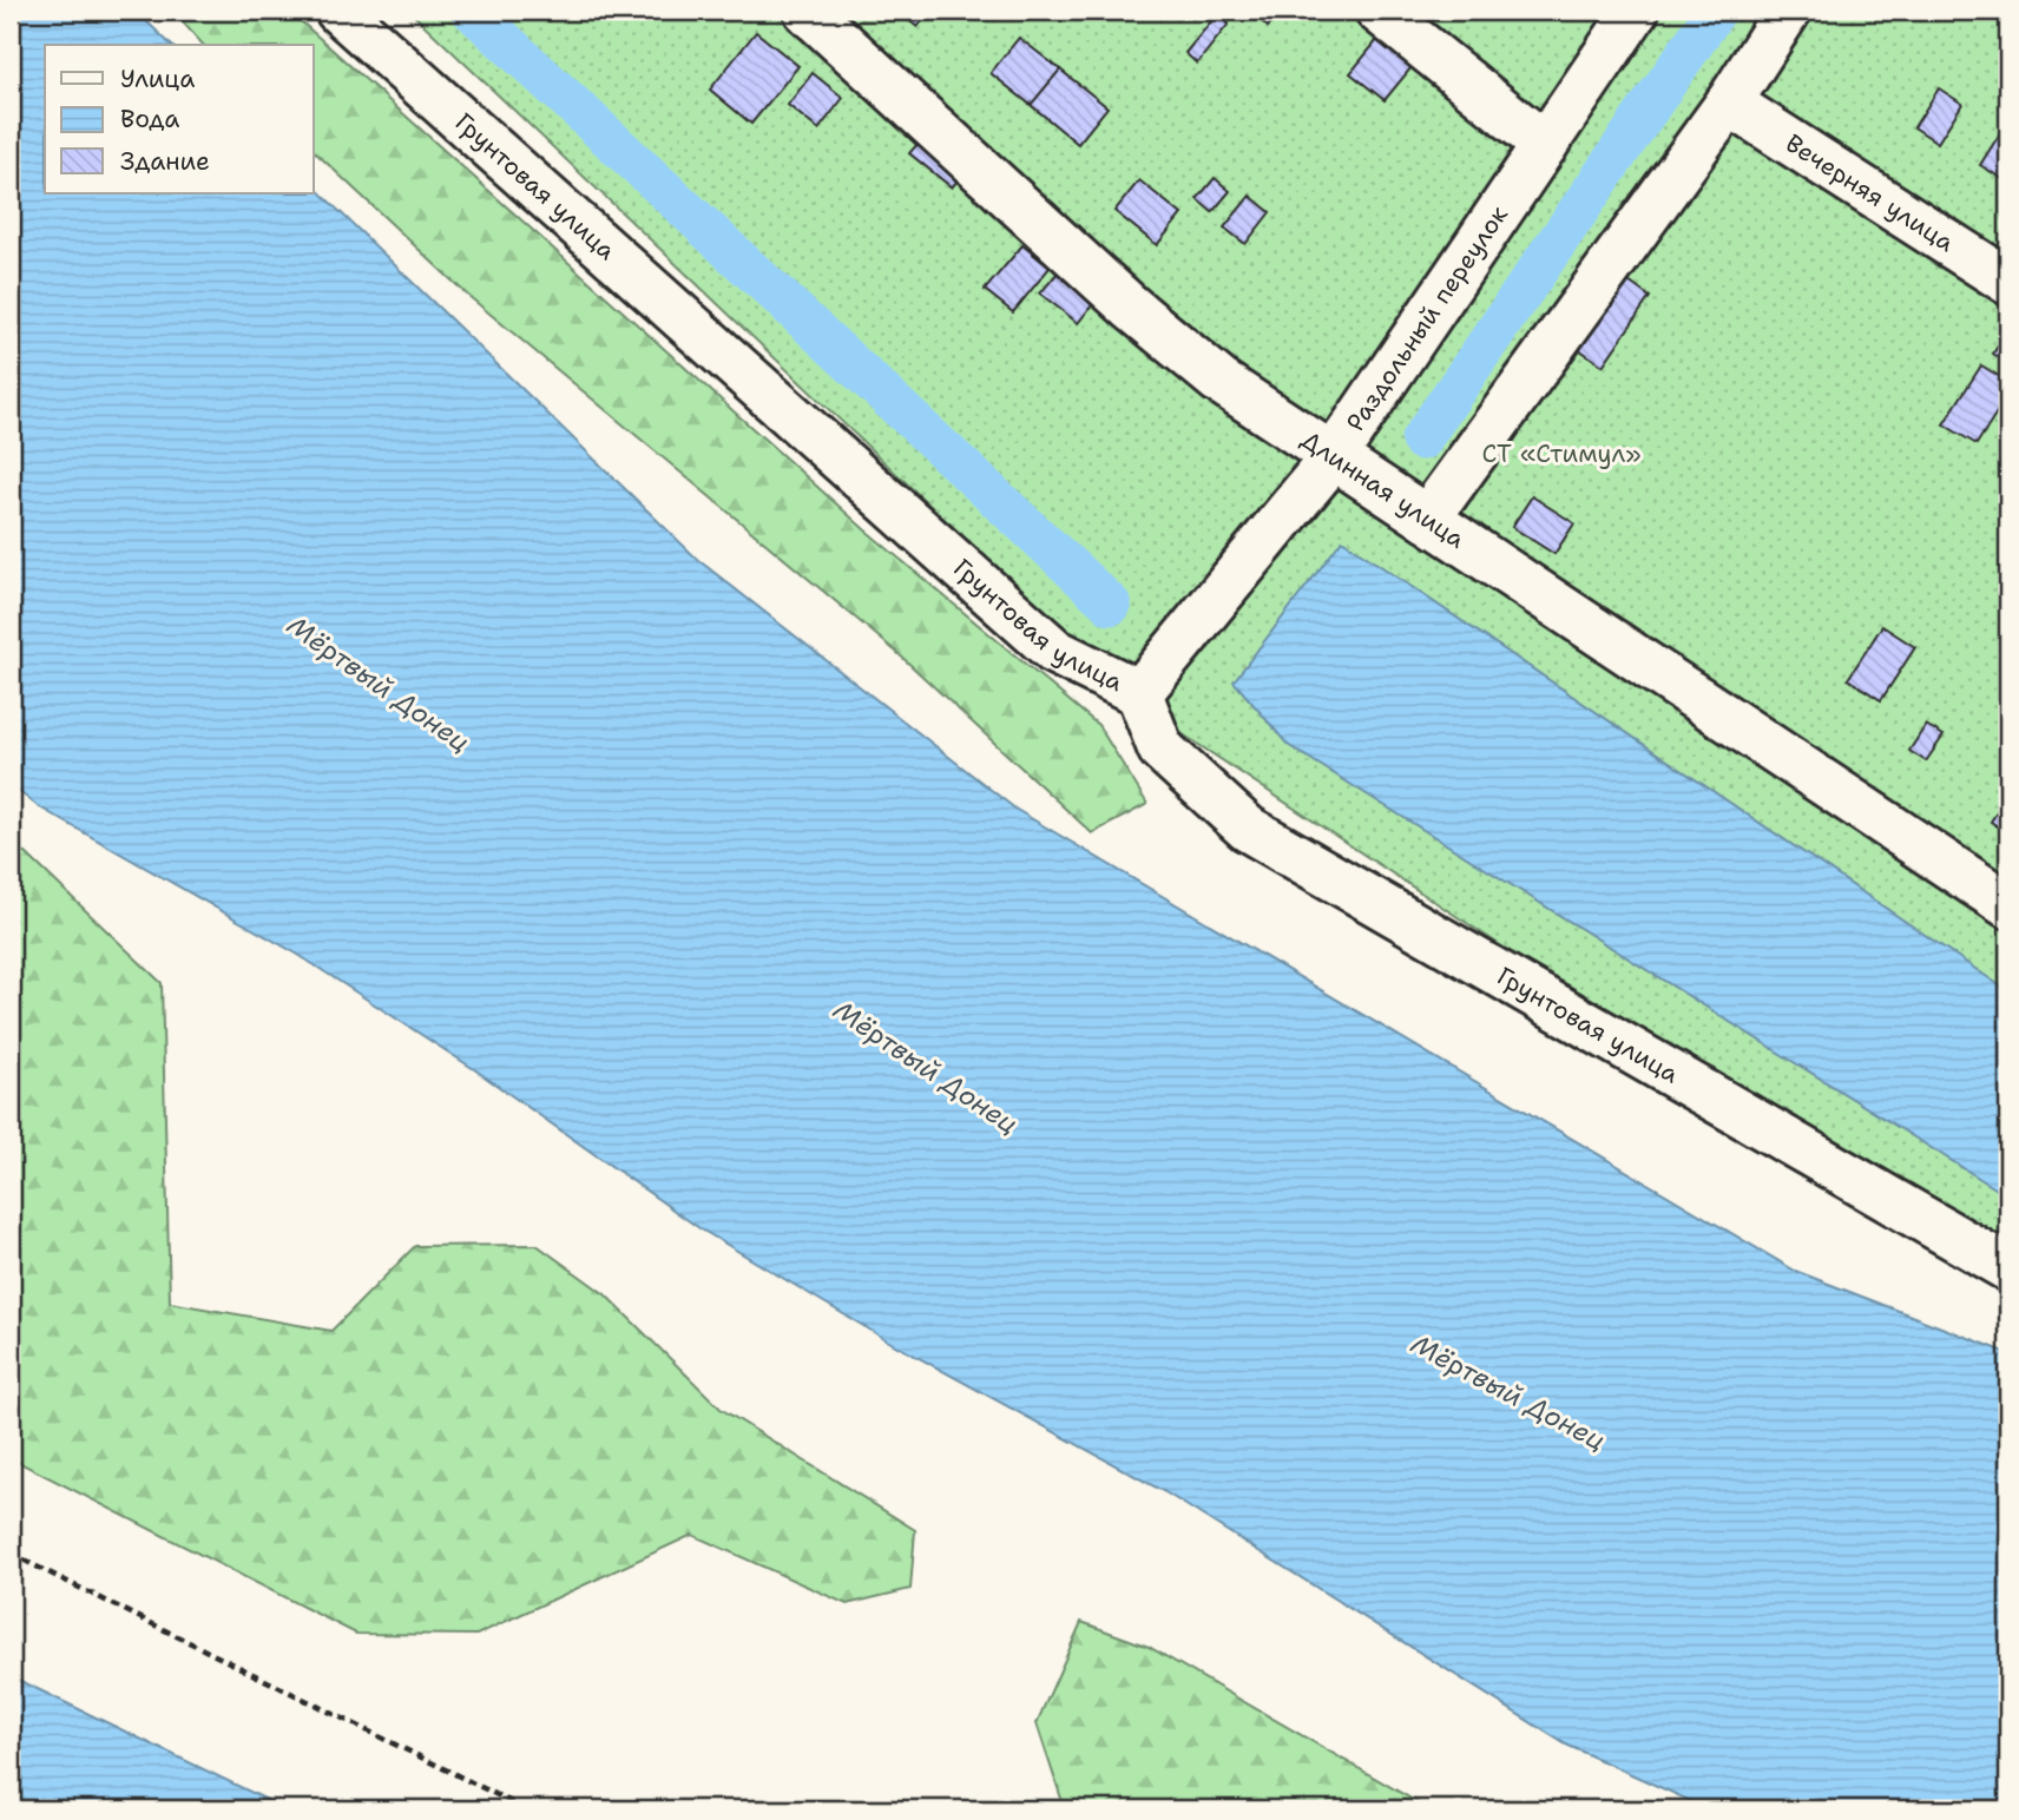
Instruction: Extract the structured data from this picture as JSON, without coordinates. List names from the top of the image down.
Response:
{
  "streets": {
    "street": [
      "Грунтовая улица",
      "Вечерняя улица",
      "Раздольный переулок",
      "Длинная улица"
    ]
  },
  "crossings": [
    ["Грунтовая улица", "Раздольный переулок"],
    ["Раздольный переулок", "Длинная улица"]
  ],
  "water": ["Мёртвый Донец"],
  "parks": ["СТ «Стимул»"],
  "legend": ["Улица", "Вода", "Здание"]
}
